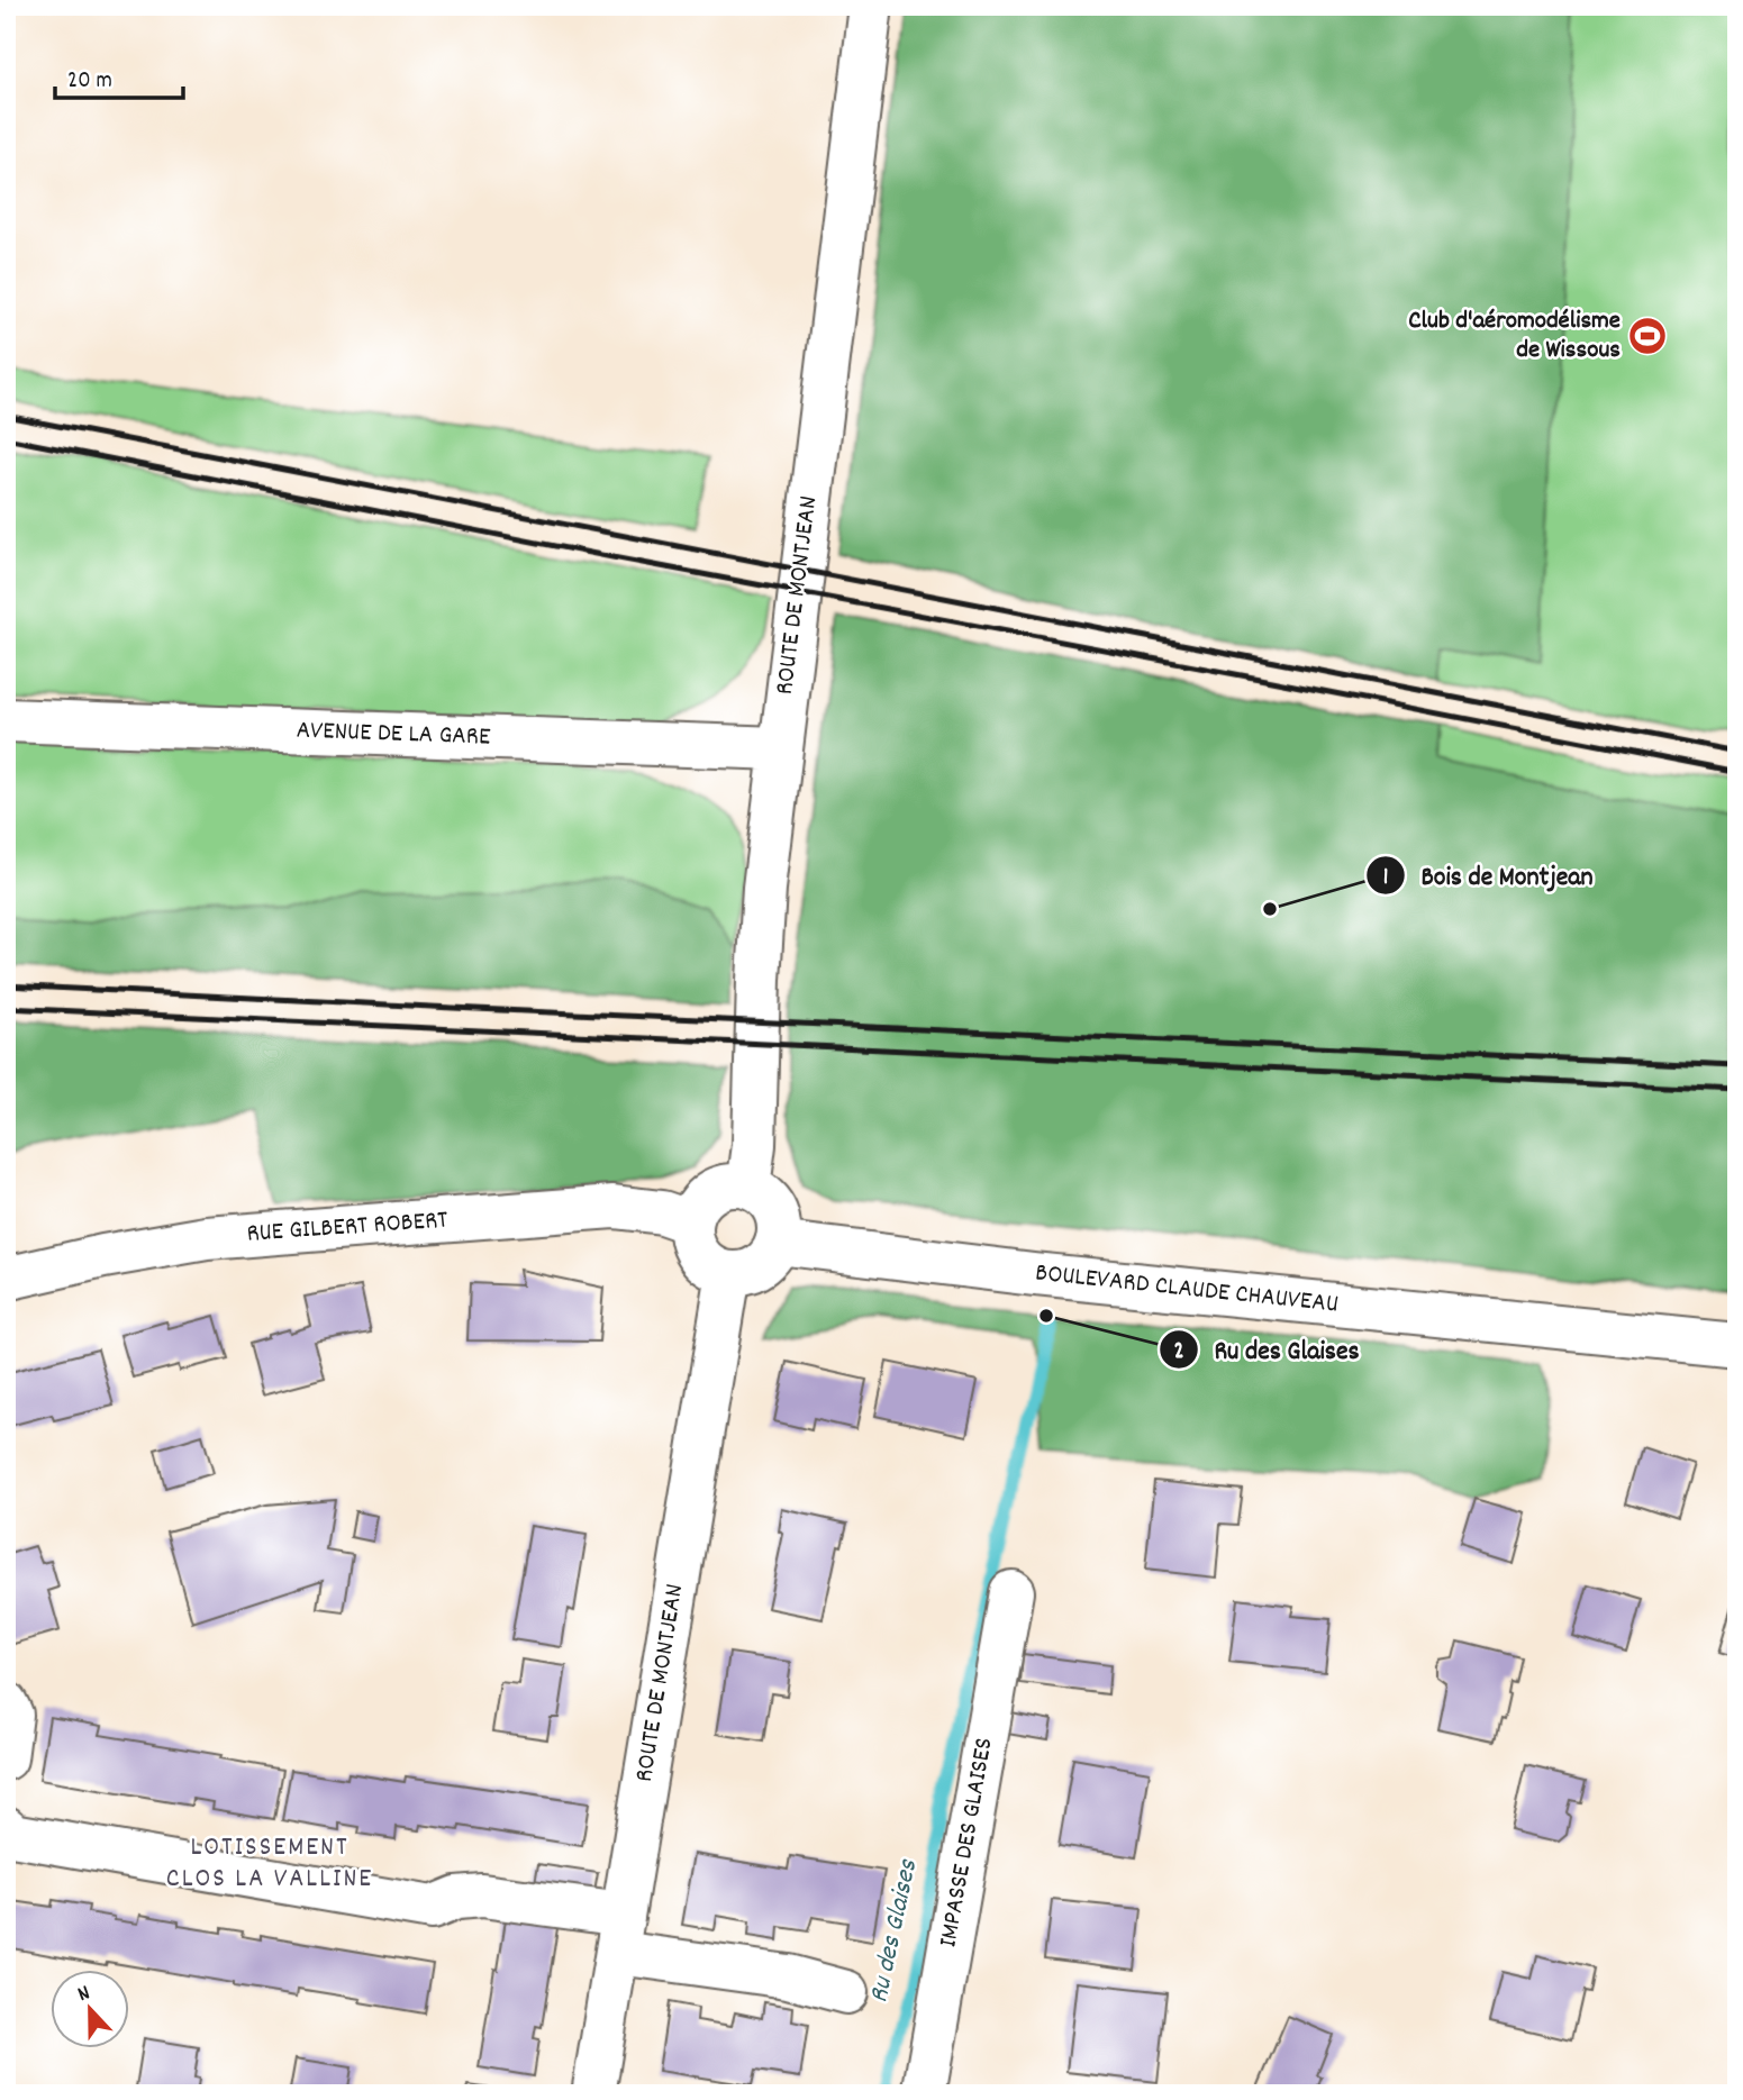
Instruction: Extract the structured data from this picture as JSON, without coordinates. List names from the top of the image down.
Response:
{
  "streets": {
    "street": [
      "ROUTE DE MONTJEAN",
      "AVENUE DE LA GARE",
      "RUE GILBERT ROBERT",
      "BOULEVARD CLAUDE CHAUVEAU",
      "IMPASSE DES GLAISES"
    ]
  },
  "crossings": [
    ["ROUTE DE MONTJEAN", "AVENUE DE LA GARE"],
    ["ROUTE DE MONTJEAN", "RUE GILBERT ROBERT"],
    ["ROUTE DE MONTJEAN", "BOULEVARD CLAUDE CHAUVEAU"],
    ["RUE GILBERT ROBERT", "BOULEVARD CLAUDE CHAUVEAU"]
  ],
  "districts": ["LOTISSEMENT CLOS LA VALLINE"],
  "water": ["Ru des Glaises"],
  "places": {
    "sports": ["Club d'aéromodélisme de Wissous"],
    "other": ["Bois de Montjean", "Ru des Glaises"]
  },
  "scale_bar": "20 m",
  "north": "top"
}
